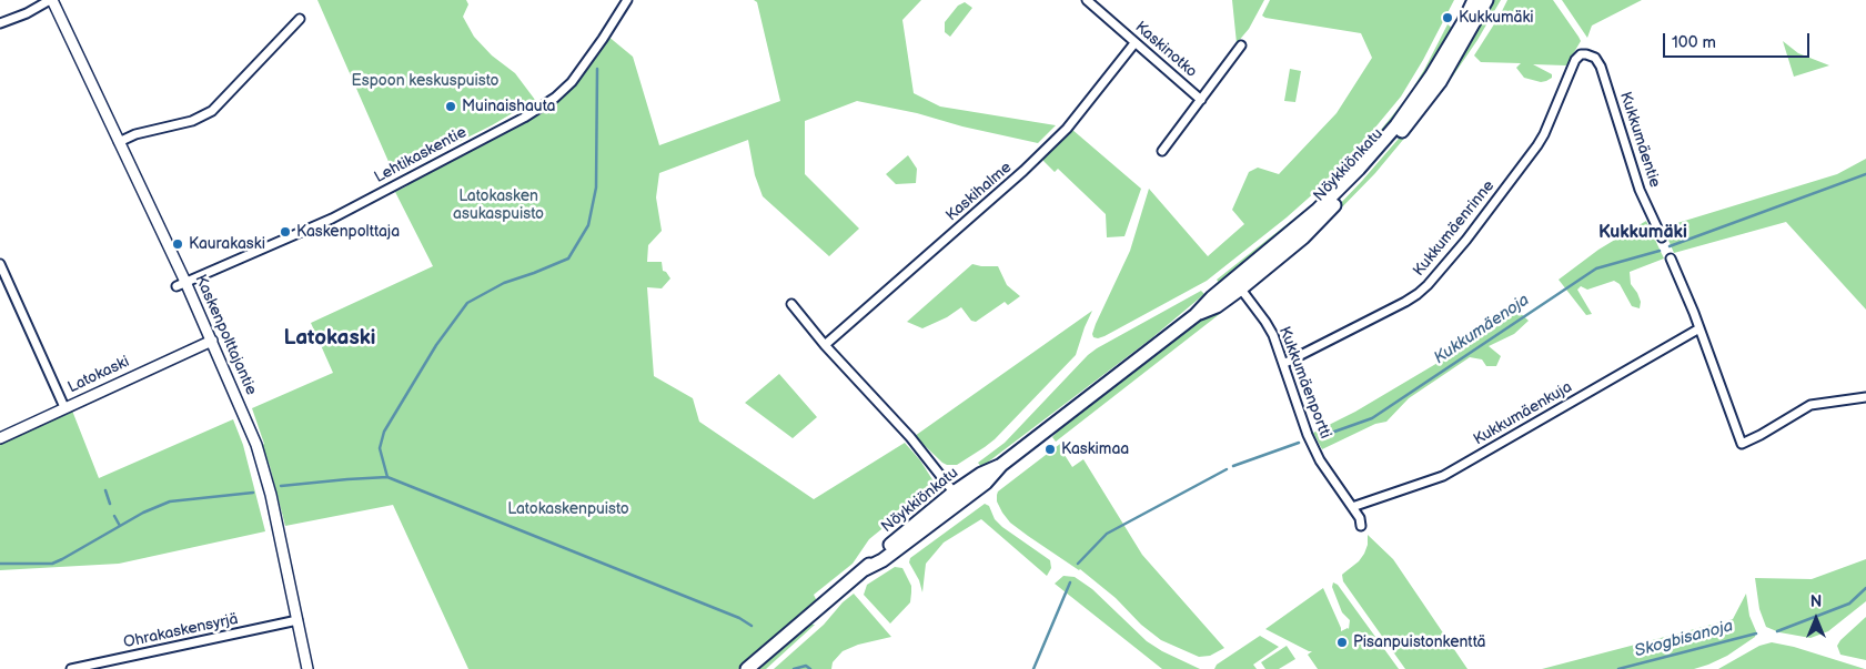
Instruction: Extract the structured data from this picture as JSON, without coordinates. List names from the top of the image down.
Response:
{
  "streets": {
    "main road": ["Nöykkiönkatu"],
    "street": [
      "Kaskinotko",
      "Kukkumäentie",
      "Lehtikaskentie",
      "Kaskihalme",
      "Kukkumäenrinne",
      "Kaskenpolttajantie",
      "Latokaski",
      "Kukkumäenportti",
      "Kukkumäenkuja",
      "Ohrakaskensyrjä"
    ]
  },
  "crossings": [
    ["Kaskinotko", "Kaskihalme"],
    ["Kukkumäentie", "Kukkumäenrinne"],
    ["Lehtikaskentie", "Kaskenpolttajantie"],
    ["Nöykkiönkatu", "Kukkumäenportti"],
    ["Kukkumäenrinne", "Kukkumäenportti"],
    ["Kaskenpolttajantie", "Latokaski"],
    ["Kaskenpolttajantie", "Ohrakaskensyrjä"],
    ["Kukkumäenportti", "Kukkumäenkuja"]
  ],
  "districts": ["Kukkumäki", "Latokaski"],
  "water": ["Kukkumäenoja", "Skogbisanoja"],
  "parks": ["Espoon keskuspuisto", "Latokasken asukaspuisto", "Latokaskenpuisto"],
  "places": [
    "Kukkumäki",
    "Muinaishauta",
    "Kaskenpolttaja",
    "Kaurakaski",
    "Kaskimaa",
    "Pisanpuistonkenttä"
  ],
  "scale_bar": "100 m",
  "north": "top"
}
